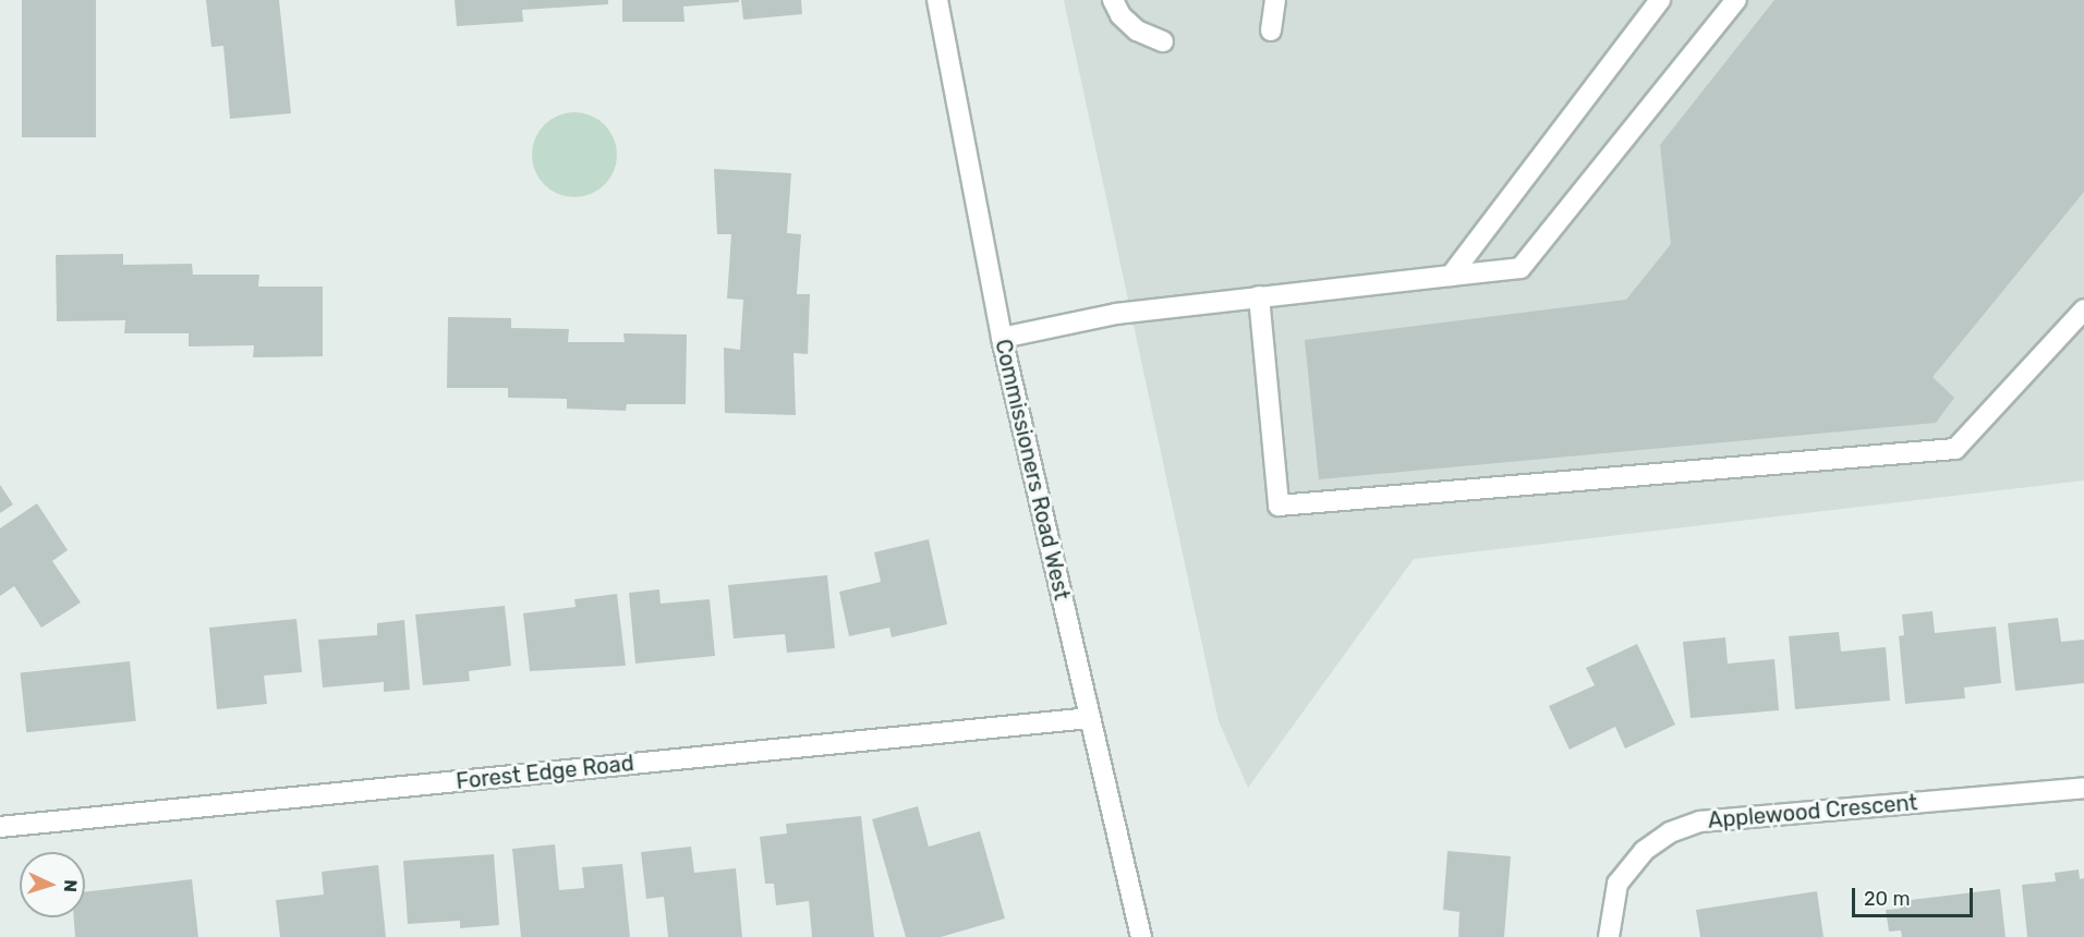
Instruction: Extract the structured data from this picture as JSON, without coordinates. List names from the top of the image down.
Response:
{
  "streets": {
    "street": ["Commissioners Road West", "Forest Edge Road", "Applewood Crescent"]
  },
  "crossings": [
    ["Commissioners Road West", "Forest Edge Road"]
  ],
  "scale_bar": "20 m",
  "north": "right"
}
